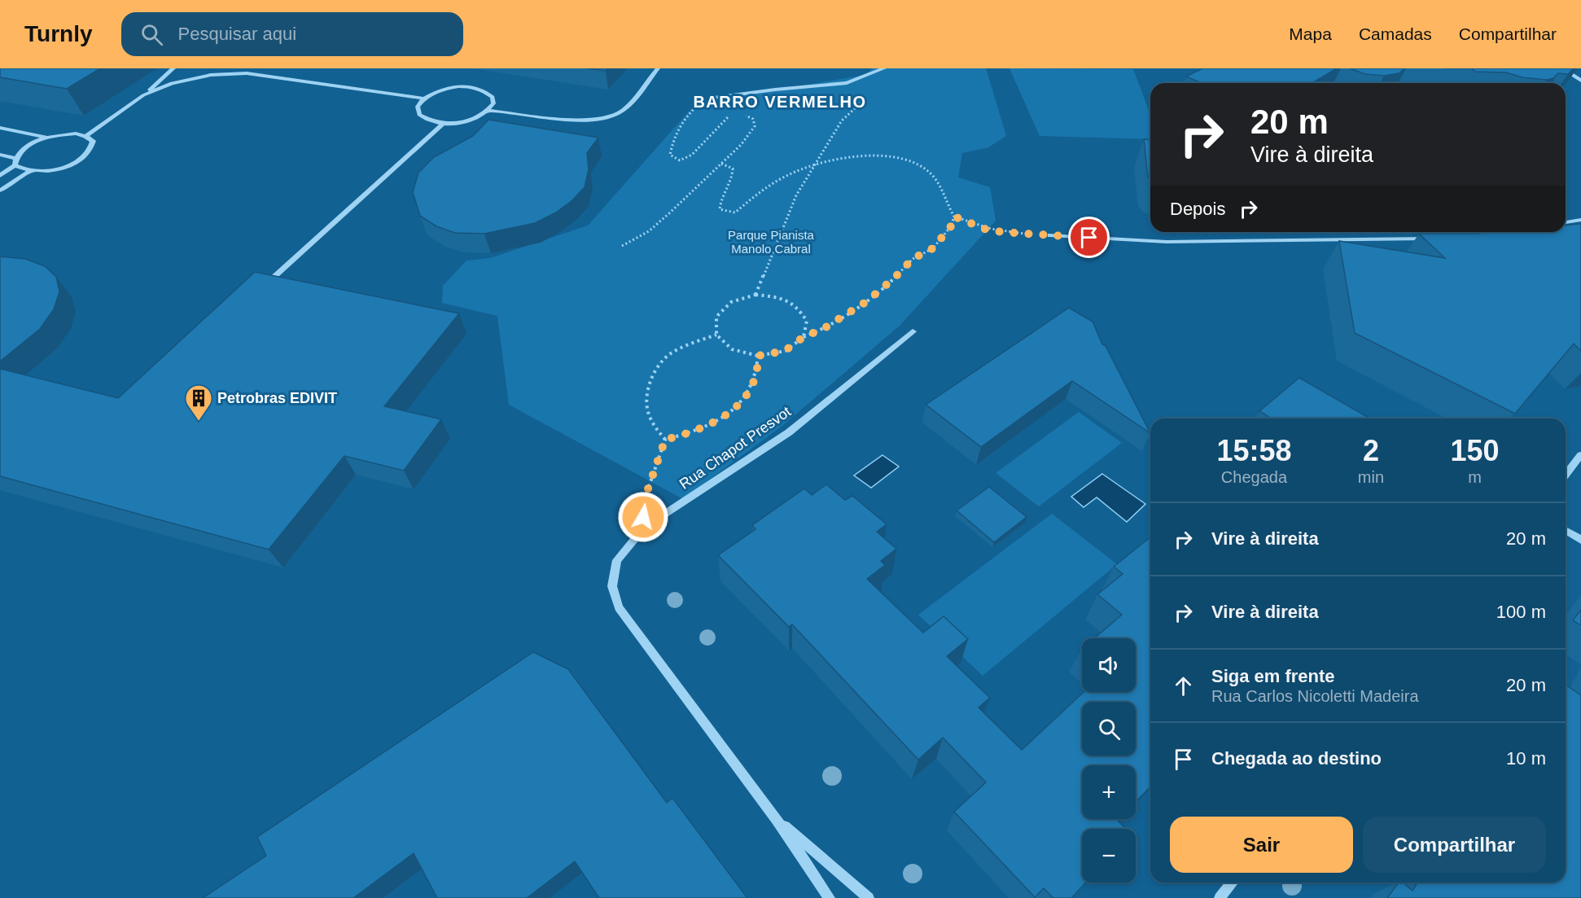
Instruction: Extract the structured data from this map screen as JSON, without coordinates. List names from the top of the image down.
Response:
{
  "streets": {
    "street": ["Rua Chapot Presvot"]
  },
  "districts": ["BARRO VERMELHO"],
  "parks": ["Parque Pianista Manolo Cabral"],
  "places": {
    "building": ["Petrobras EDIVIT"]
  },
  "page": {
    "header": "Turnly",
    "search": "Pesquisar aqui",
    "nav": ["Mapa", "Camadas", "Compartilhar"],
    "turn": ["20 m", "Vire à direita"],
    "then": "Depois",
    "eta": [
      "15:58",
      "Chegada",
      "2",
      "min",
      "150",
      "m"
    ],
    "list": [
      {
        "name": "Vire à direita",
        "value": "20 m"
      },
      {
        "name": "Vire à direita",
        "value": "100 m"
      },
      {
        "name": "Siga em frente",
        "note": "Rua Carlos Nicoletti Madeira",
        "value": "20 m"
      },
      {
        "name": "Chegada ao destino",
        "value": "10 m"
      }
    ],
    "map_buttons": ["+", "−"],
    "buttons": ["Sair", "Compartilhar"]
  }
}
